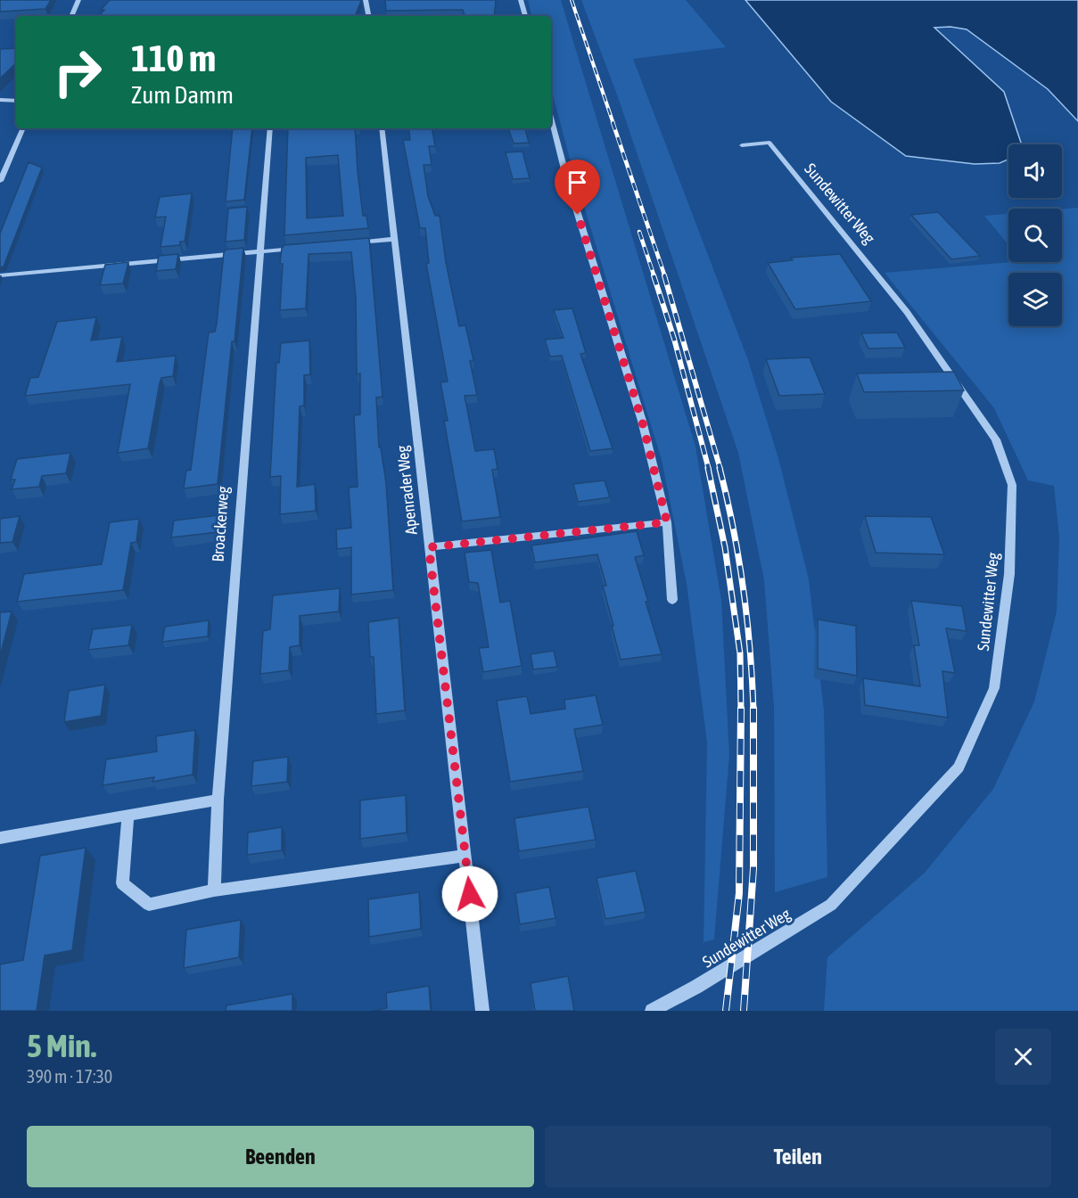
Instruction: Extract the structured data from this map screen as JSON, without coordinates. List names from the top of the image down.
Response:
{
  "streets": {
    "street": ["Sundewitter Weg", "Apenrader Weg", "Broackerweg"]
  },
  "page": {
    "turn": ["110 m", "Zum Damm"],
    "heading": ["5 Min.", "390 m · 17:30"],
    "buttons": ["Beenden", "Teilen"]
  }
}
